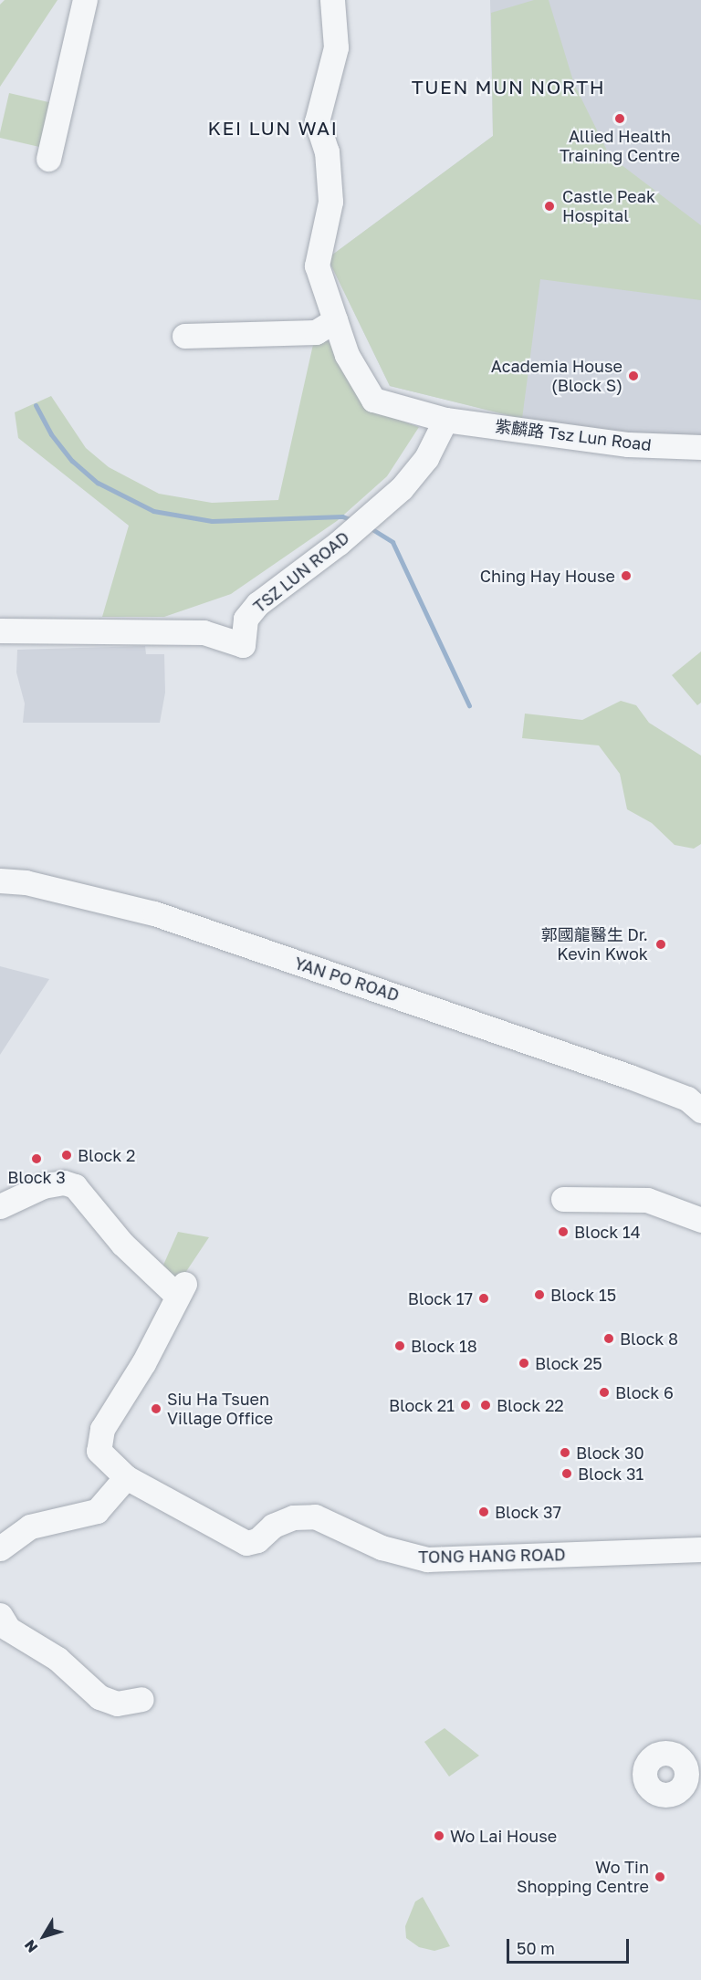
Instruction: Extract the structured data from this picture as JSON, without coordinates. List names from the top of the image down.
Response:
{
  "streets": {
    "street": [
      "紫麟路 Tsz Lun Road",
      "TSZ LUN ROAD",
      "YAN PO ROAD",
      "TONG HANG ROAD"
    ]
  },
  "crossings": [
    ["紫麟路 Tsz Lun Road", "TSZ LUN ROAD"]
  ],
  "districts": ["TUEN MUN NORTH", "KEI LUN WAI"],
  "places": [
    "Allied Health Training Centre",
    "Castle Peak Hospital",
    "Academia House (Block S)",
    "Ching Hay House",
    "郭國龍醫生 Dr. Kevin Kwok",
    "Block 2",
    "Block 3",
    "Block 14",
    "Block 15",
    "Block 17",
    "Block 8",
    "Block 18",
    "Block 25",
    "Block 6",
    "Block 21",
    "Block 22",
    "Siu Ha Tsuen Village Office",
    "Block 30",
    "Block 31",
    "Block 37",
    "Wo Lai House",
    "Wo Tin Shopping Centre"
  ],
  "scale_bar": "50 m",
  "north": "bottom left"
}
